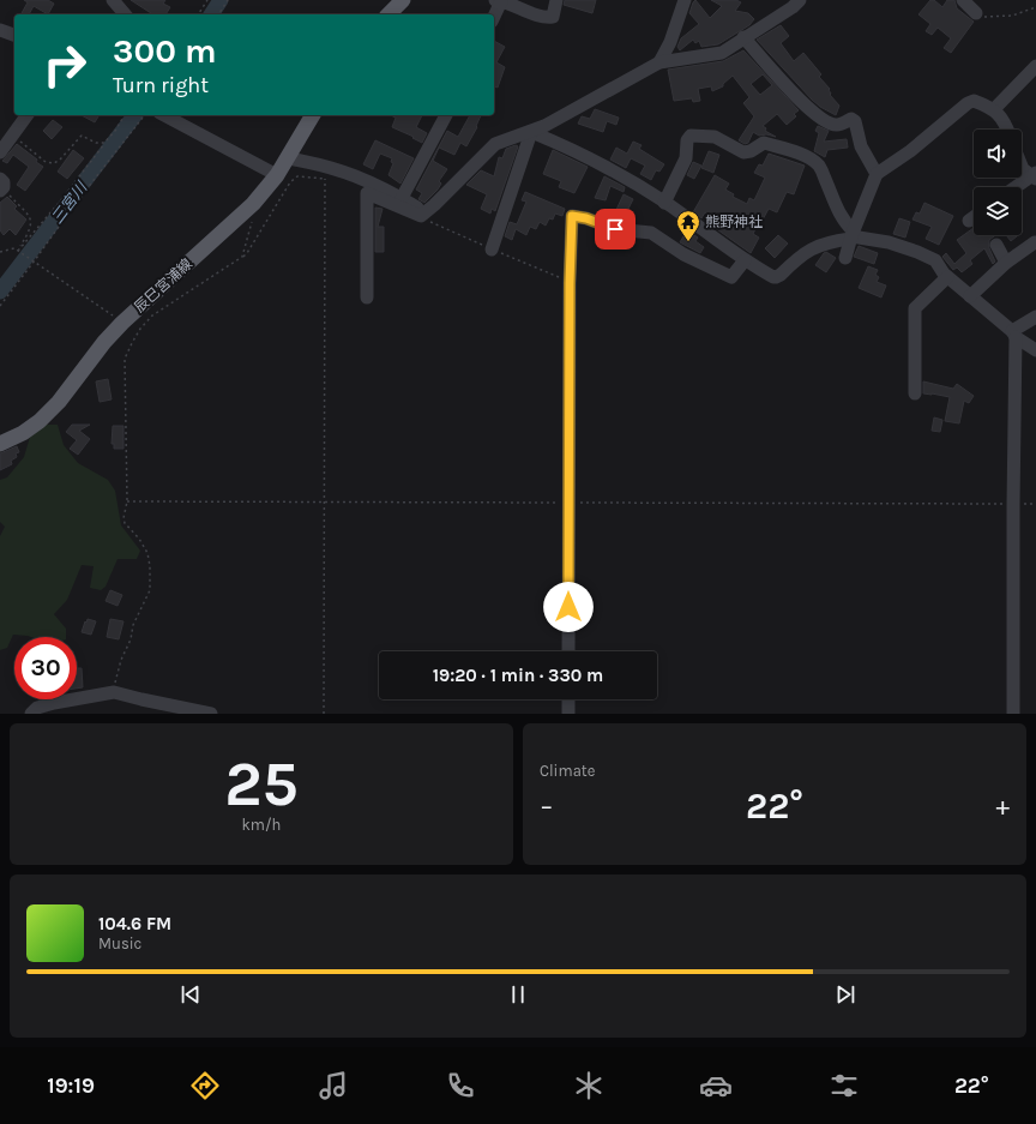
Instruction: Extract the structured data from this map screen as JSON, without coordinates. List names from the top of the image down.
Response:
{
  "streets": {
    "main road": ["辰巳宮浦線"]
  },
  "water": ["三宮川"],
  "places": {
    "temple": ["熊野神社"]
  },
  "page": {
    "turn": ["300 m", "Turn right"],
    "limit": "30",
    "trip": "19:20 · 1 min · 330 m",
    "tile": [
      ["25", "km/h"],
      "Climate"
    ],
    "heat": ["−", "22°", "+"],
    "song": ["104.6 FM", "Music"],
    "tabs": ["19:19", "22°"]
  }
}
